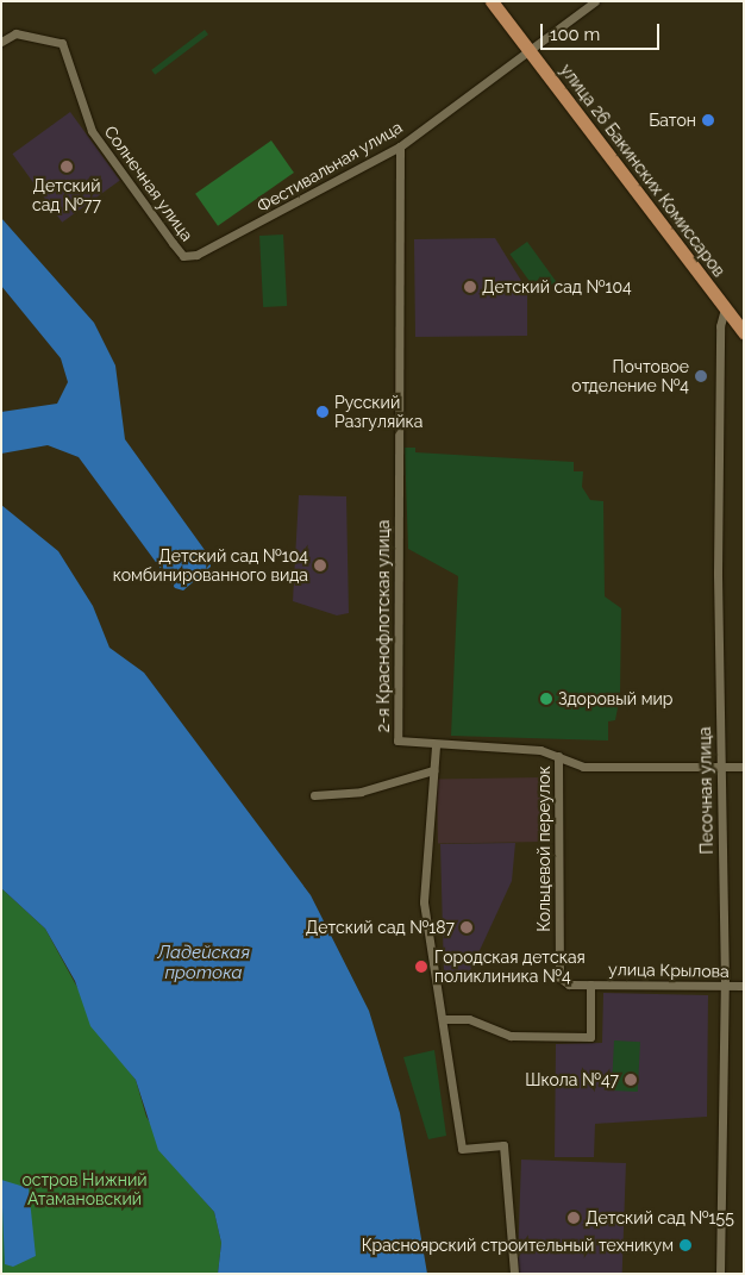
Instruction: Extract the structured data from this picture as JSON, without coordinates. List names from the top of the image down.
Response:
{
  "streets": {
    "main road": ["улица 26 Бакинских Комиссаров"],
    "street": [
      "Фестивальная улица",
      "Солнечная улица",
      "2-я Краснофлотская улица",
      "Песочная улица",
      "Кольцевой переулок",
      "улица Крылова"
    ]
  },
  "crossings": [
    ["Фестивальная улица", "улица 26 Бакинских Комиссаров"],
    ["Фестивальная улица", "Солнечная улица"],
    ["Фестивальная улица", "2-я Краснофлотская улица"],
    ["улица 26 Бакинских Комиссаров", "Песочная улица"],
    ["Песочная улица", "улица Крылова"],
    ["Кольцевой переулок", "улица Крылова"]
  ],
  "water": ["Ладейская протока"],
  "parks": ["остров Нижний Атамановский"],
  "places": [
    "Батон",
    "Детский сад №77",
    "Детский сад №104",
    "Почтовое отделение №4",
    "Русский Разгуляйка",
    "Детский сад №104 комбинированного вида",
    "Здоровый мир",
    "Детский сад №187",
    "Городская детская поликлиника №4",
    "Школа №47",
    "Детский сад №155",
    "Красноярский строительный техникум"
  ],
  "scale_bar": "100 m"
}
